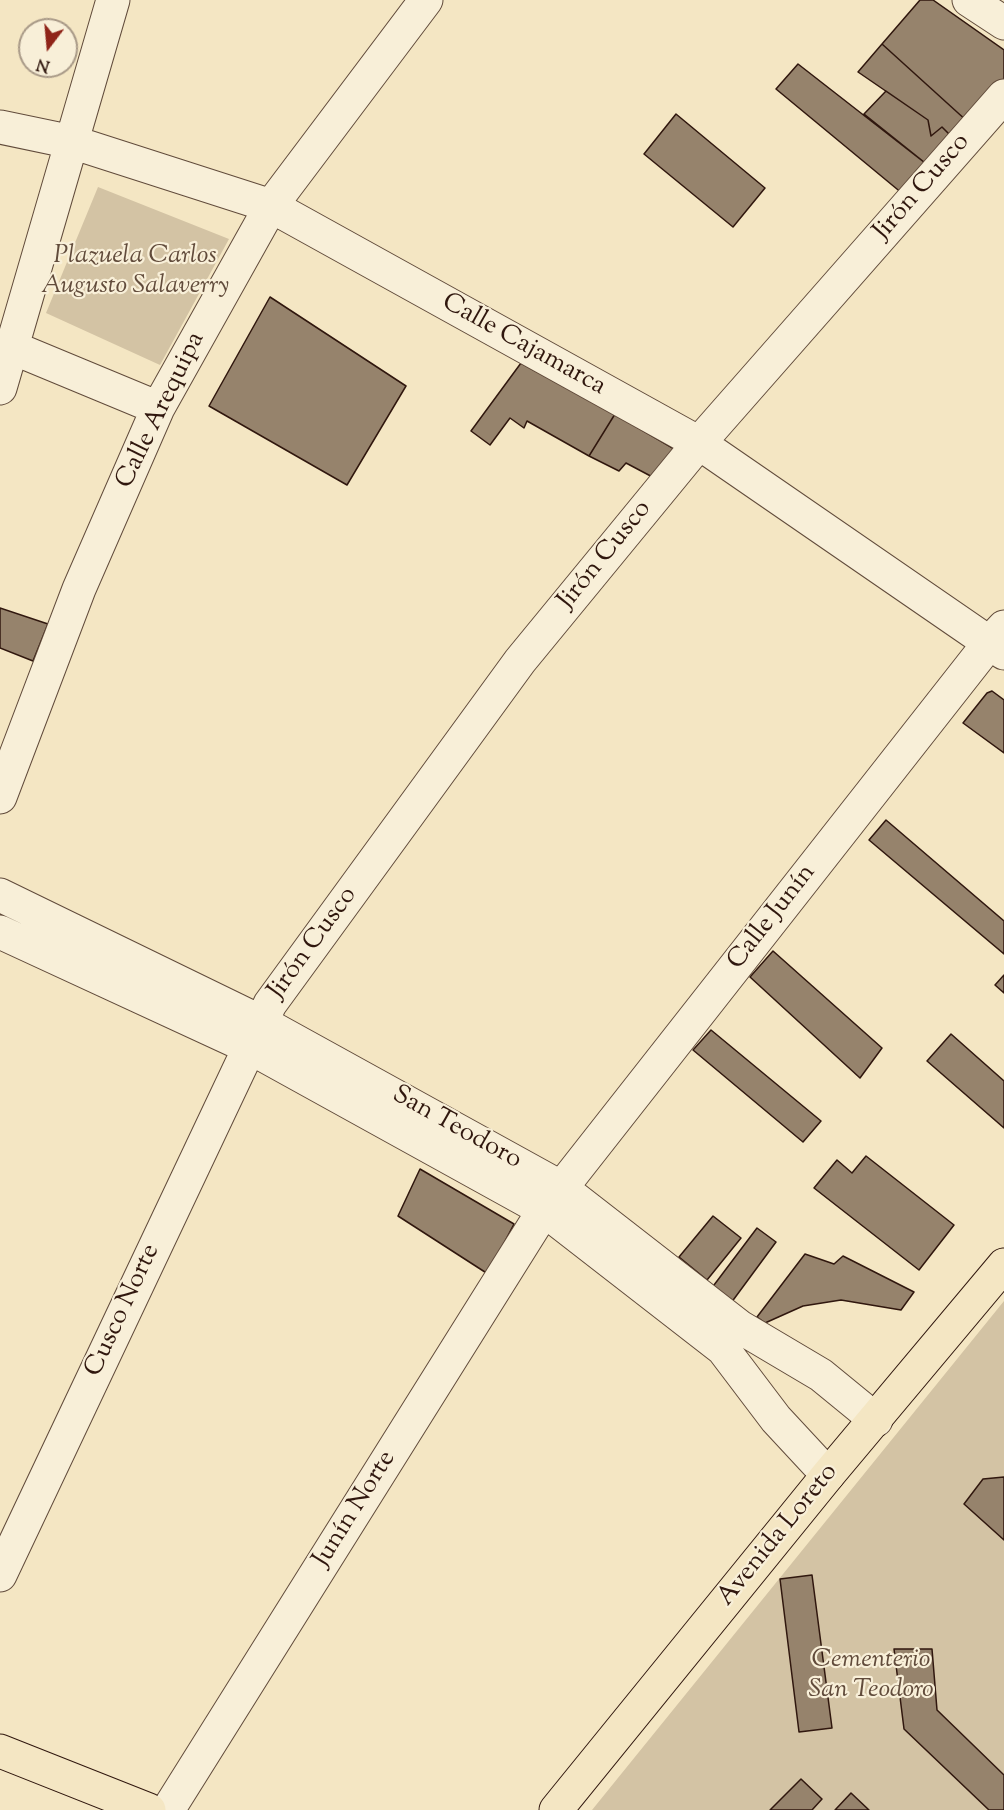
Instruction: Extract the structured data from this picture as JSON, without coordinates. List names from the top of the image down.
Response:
{
  "streets": {
    "main road": ["Avenida Loreto"],
    "street": [
      "Jirón Cusco",
      "Calle Cajamarca",
      "Calle Arequipa",
      "Calle Junín",
      "San Teodoro",
      "Cusco Norte",
      "Junín Norte"
    ]
  },
  "crossings": [
    ["Jirón Cusco", "Calle Cajamarca"],
    ["Jirón Cusco", "San Teodoro"],
    ["Jirón Cusco", "Cusco Norte"],
    ["Calle Cajamarca", "Calle Arequipa"],
    ["Calle Cajamarca", "Calle Junín"],
    ["Calle Junín", "San Teodoro"],
    ["Calle Junín", "Junín Norte"],
    ["San Teodoro", "Cusco Norte"],
    ["San Teodoro", "Junín Norte"],
    ["San Teodoro", "Avenida Loreto"]
  ],
  "parks": ["Plazuela Carlos Augusto Salaverry", "Cementerio San Teodoro"],
  "north": "bottom"
}
